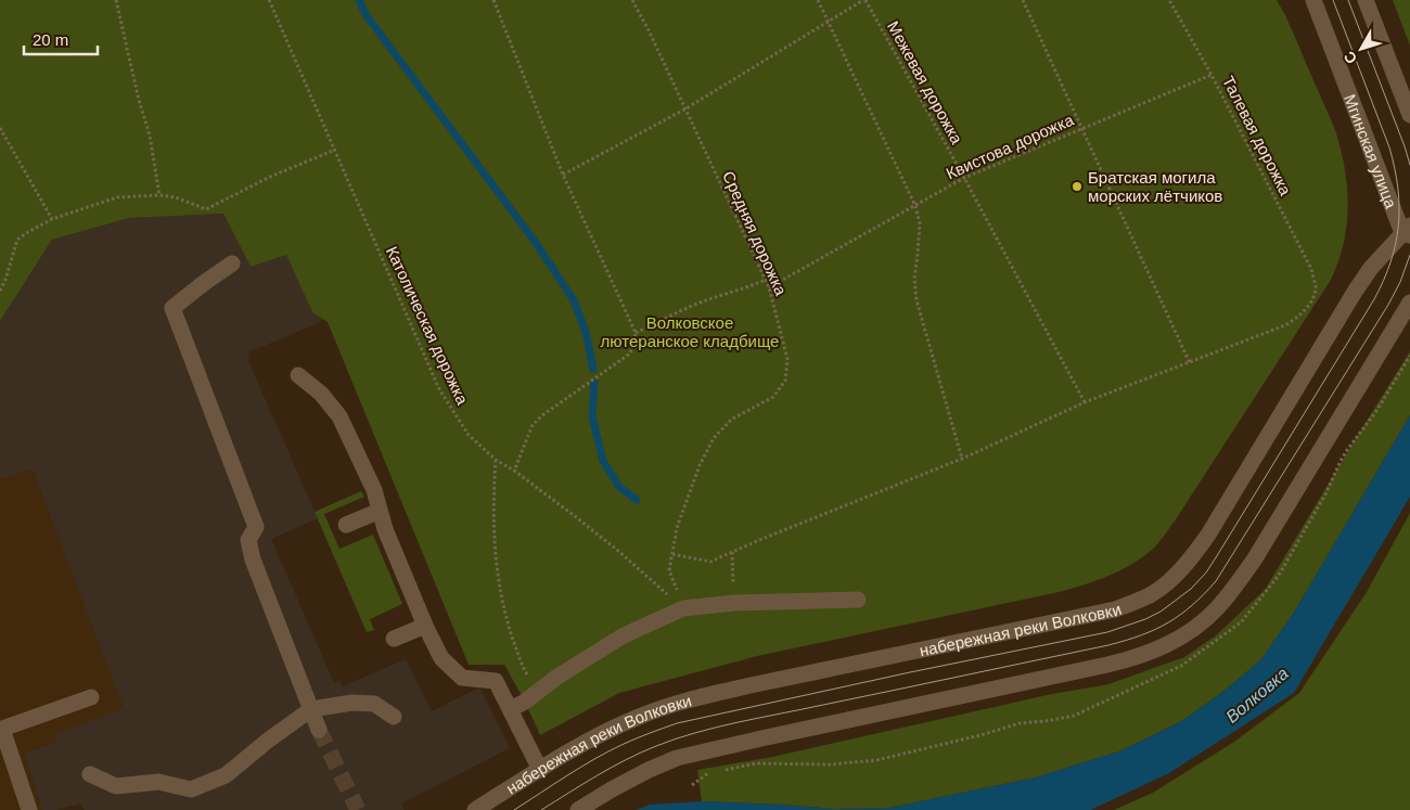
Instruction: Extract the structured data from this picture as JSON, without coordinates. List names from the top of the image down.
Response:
{
  "streets": {
    "street": ["Мгинская улица", "набережная реки Волковки"],
    "path": [
      "Межевая дорожка",
      "Талевая дорожка",
      "Квистова дорожка",
      "Средняя дорожка",
      "Католическая дорожка"
    ]
  },
  "crossings": [
    ["Межевая дорожка", "Квистова дорожка"],
    ["Талевая дорожка", "Квистова дорожка"],
    ["Квистова дорожка", "Средняя дорожка"],
    ["Мгинская улица", "набережная реки Волковки"],
    ["Средняя дорожка", "Католическая дорожка"]
  ],
  "water": ["Волковка"],
  "parks": ["Волковское лютеранское кладбище"],
  "places": ["Братская могила морских лётчиков"],
  "scale_bar": "20 m",
  "north": "bottom left"
}
